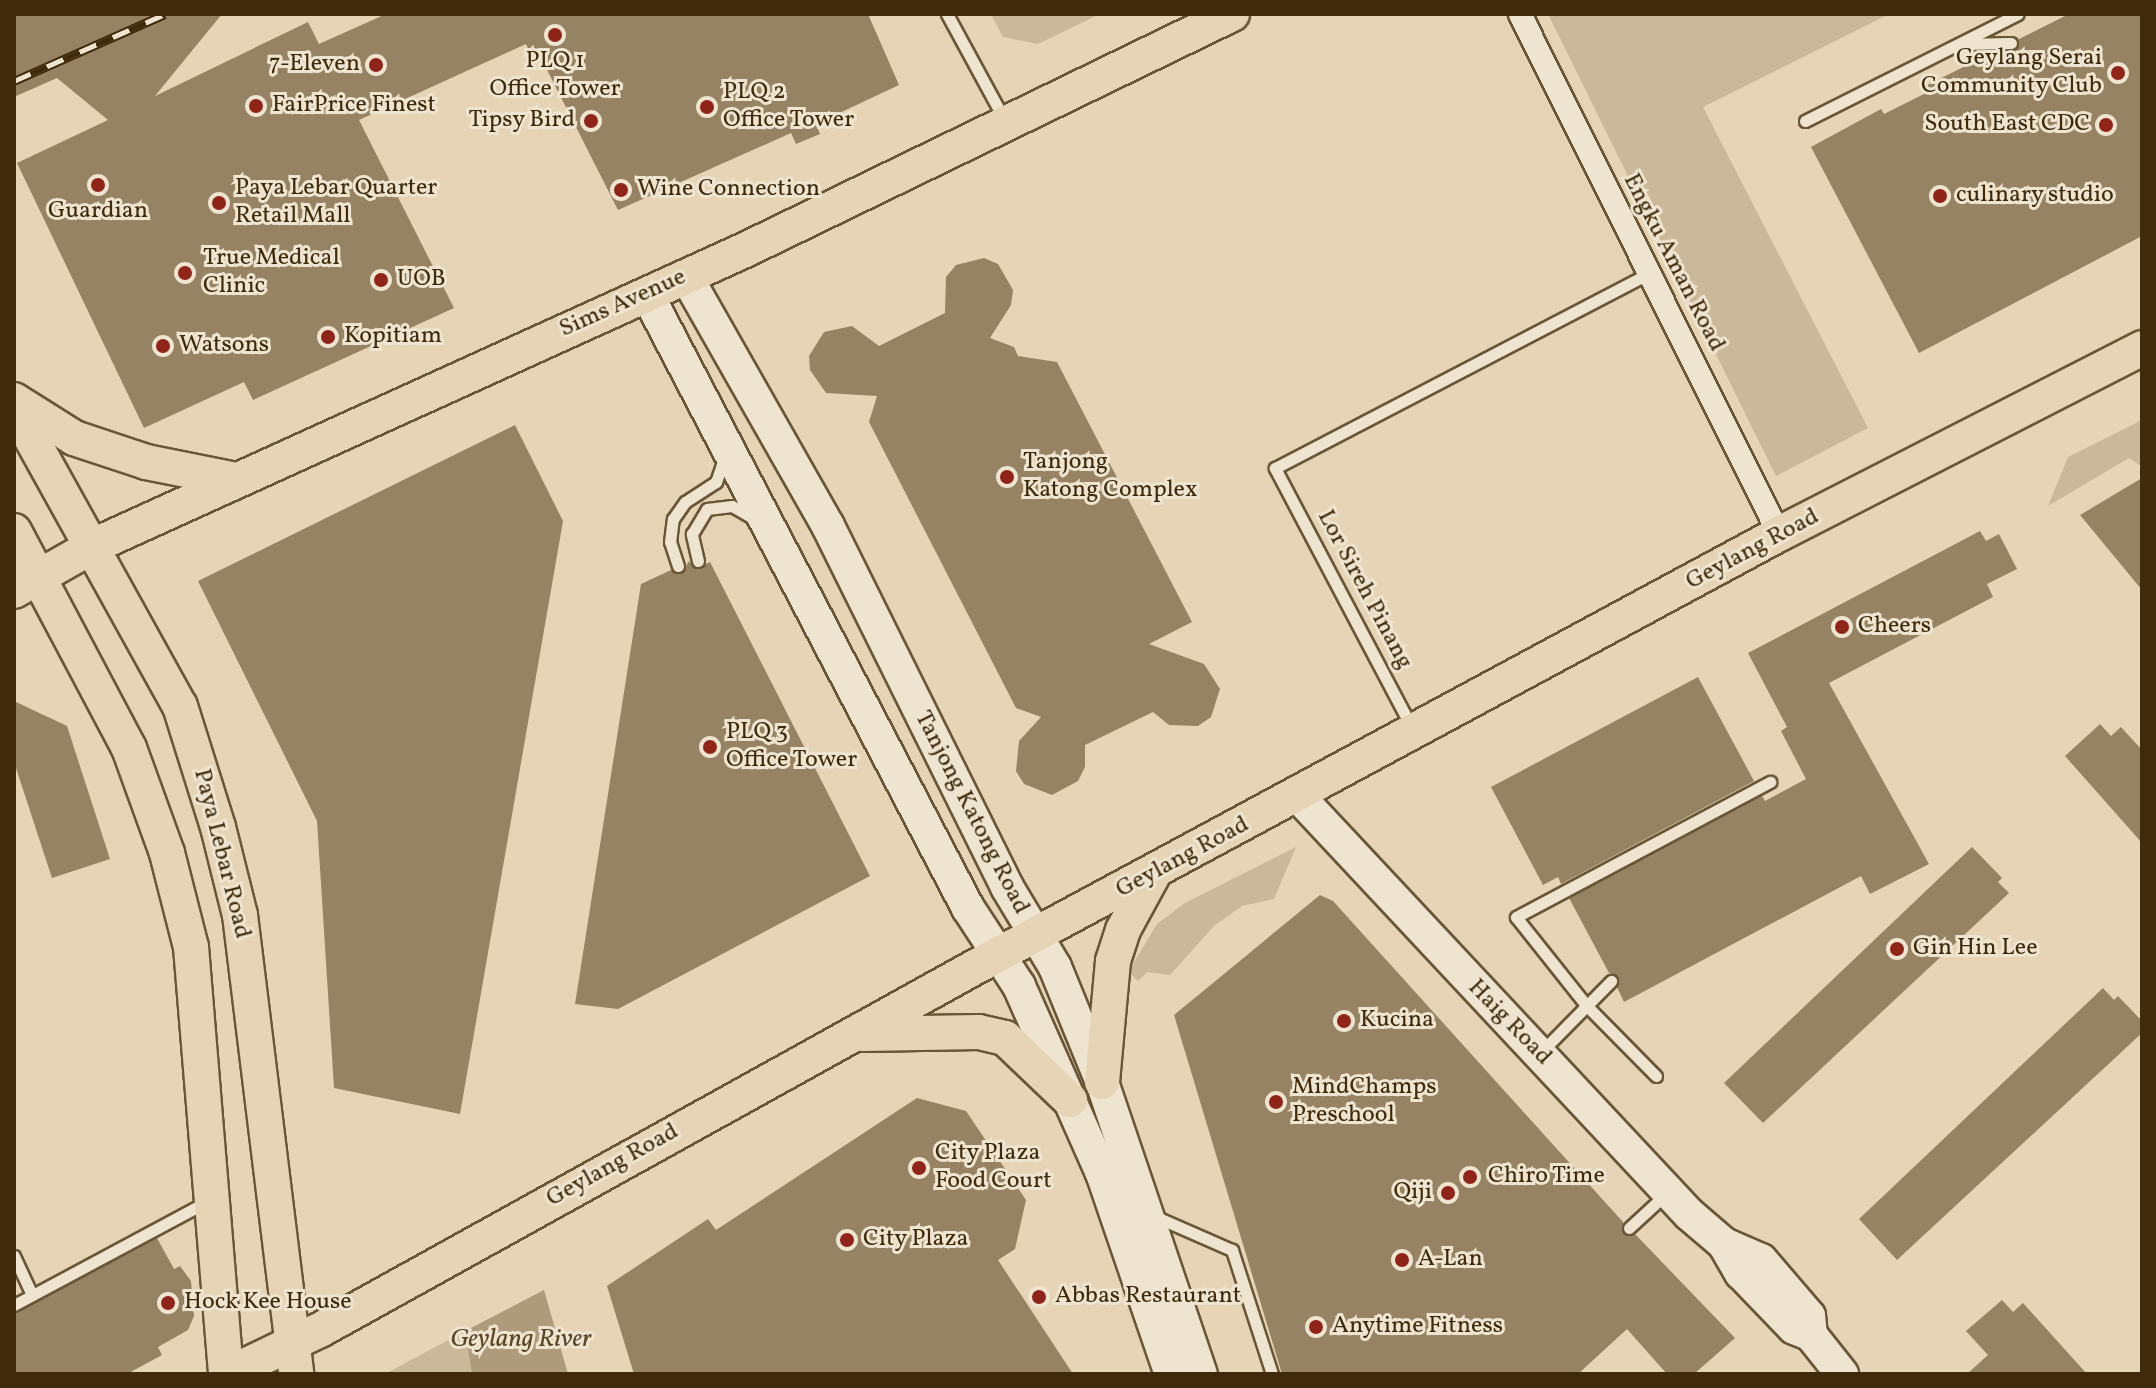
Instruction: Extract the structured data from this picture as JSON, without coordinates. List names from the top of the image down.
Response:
{
  "streets": {
    "main road": [
      "Sims Avenue",
      "Geylang Road",
      "Tanjong Katong Road",
      "Paya Lebar Road",
      "Haig Road"
    ],
    "street": ["Engku Aman Road"],
    "lane": ["Lor Sireh Pinang"]
  },
  "crossings": [
    ["Engku Aman Road", "Geylang Road"],
    ["Engku Aman Road", "Lor Sireh Pinang"],
    ["Sims Avenue", "Tanjong Katong Road"],
    ["Sims Avenue", "Paya Lebar Road"],
    ["Geylang Road", "Lor Sireh Pinang"],
    ["Geylang Road", "Tanjong Katong Road"],
    ["Geylang Road", "Paya Lebar Road"],
    ["Geylang Road", "Haig Road"]
  ],
  "water": ["Geylang River"],
  "places": [
    "PLQ 1 Office Tower",
    "7-Eleven",
    "Geylang Serai Community Club",
    "FairPrice Finest",
    "PLQ 2 Office Tower",
    "Tipsy Bird",
    "South East CDC",
    "Guardian",
    "Wine Connection",
    "culinary studio",
    "Paya Lebar Quarter Retail Mall",
    "True Medical Clinic",
    "UOB",
    "Kopitiam",
    "Watsons",
    "Tanjong Katong Complex",
    "Cheers",
    "PLQ 3 Office Tower",
    "Gin Hin Lee",
    "Kucina",
    "MindChamps Preschool",
    "City Plaza Food Court",
    "Chiro Time",
    "Qiji",
    "City Plaza",
    "A-Lan",
    "Abbas Restaurant",
    "Hock Kee House",
    "Anytime Fitness"
  ]
}
